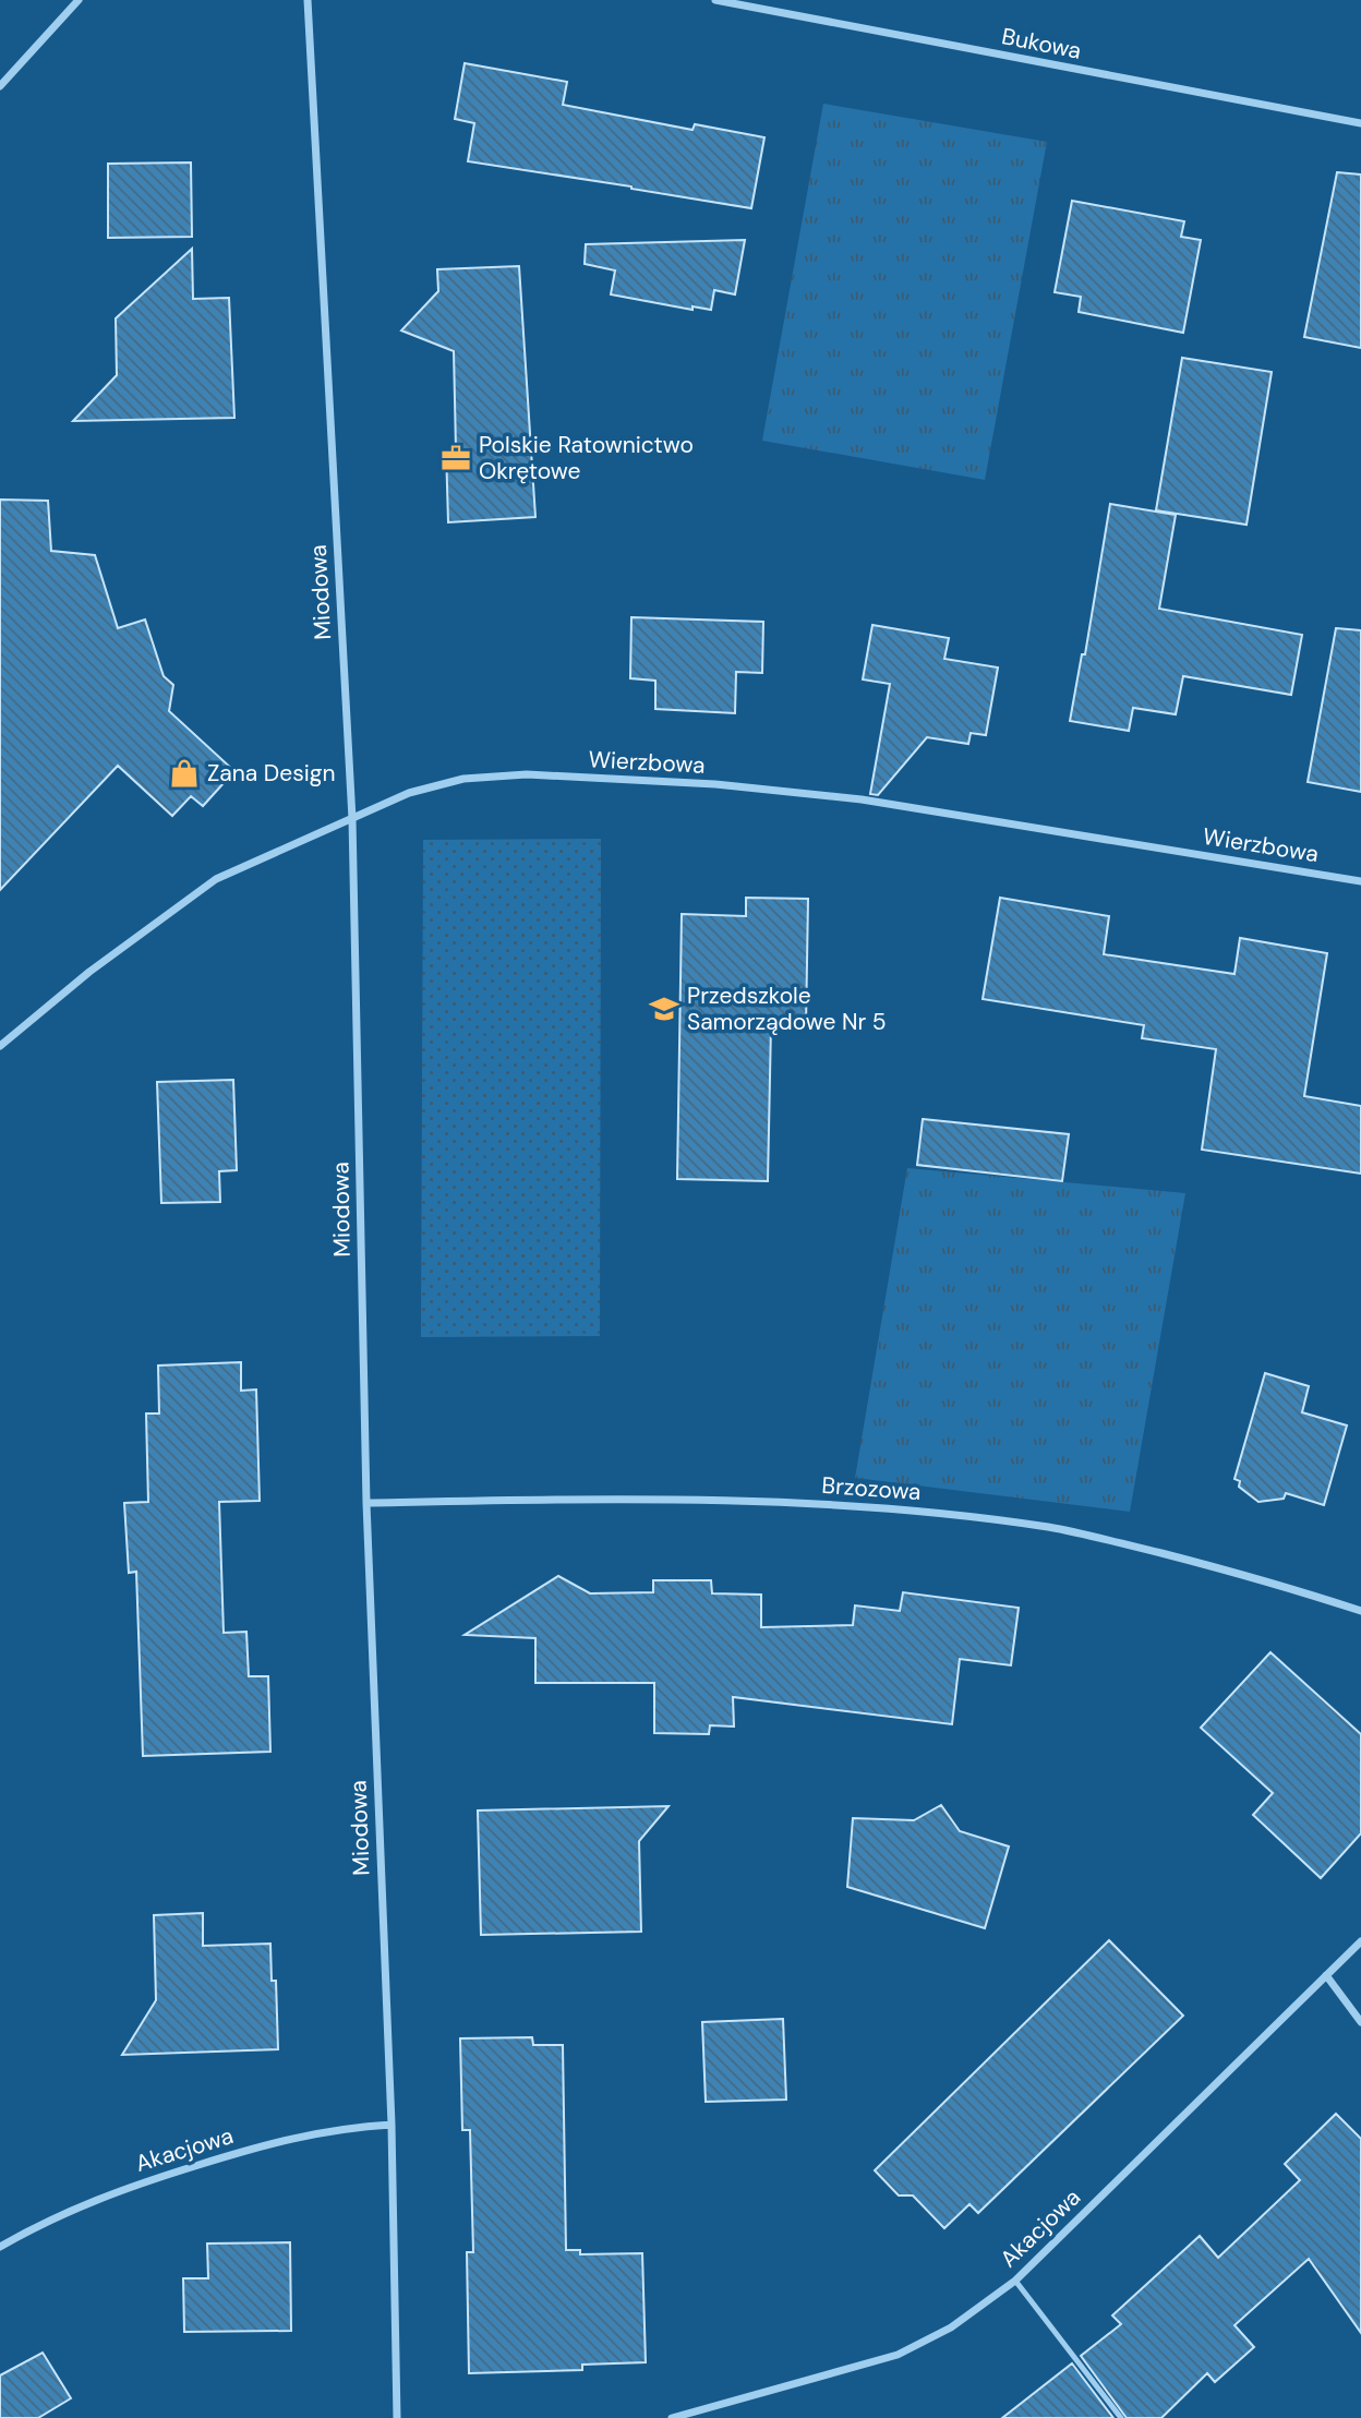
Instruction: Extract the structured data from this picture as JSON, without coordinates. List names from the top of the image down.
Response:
{
  "streets": {
    "street": [
      "Bukowa",
      "Miodowa",
      "Wierzbowa",
      "Brzozowa",
      "Akacjowa"
    ]
  },
  "crossings": [
    ["Miodowa", "Wierzbowa"],
    ["Miodowa", "Brzozowa"],
    ["Miodowa", "Akacjowa"]
  ],
  "places": {
    "office": ["Polskie Ratownictwo Okrętowe"],
    "shop": ["Zana Design"],
    "school or university": ["Przedszkole Samorządowe Nr 5"]
  }
}
